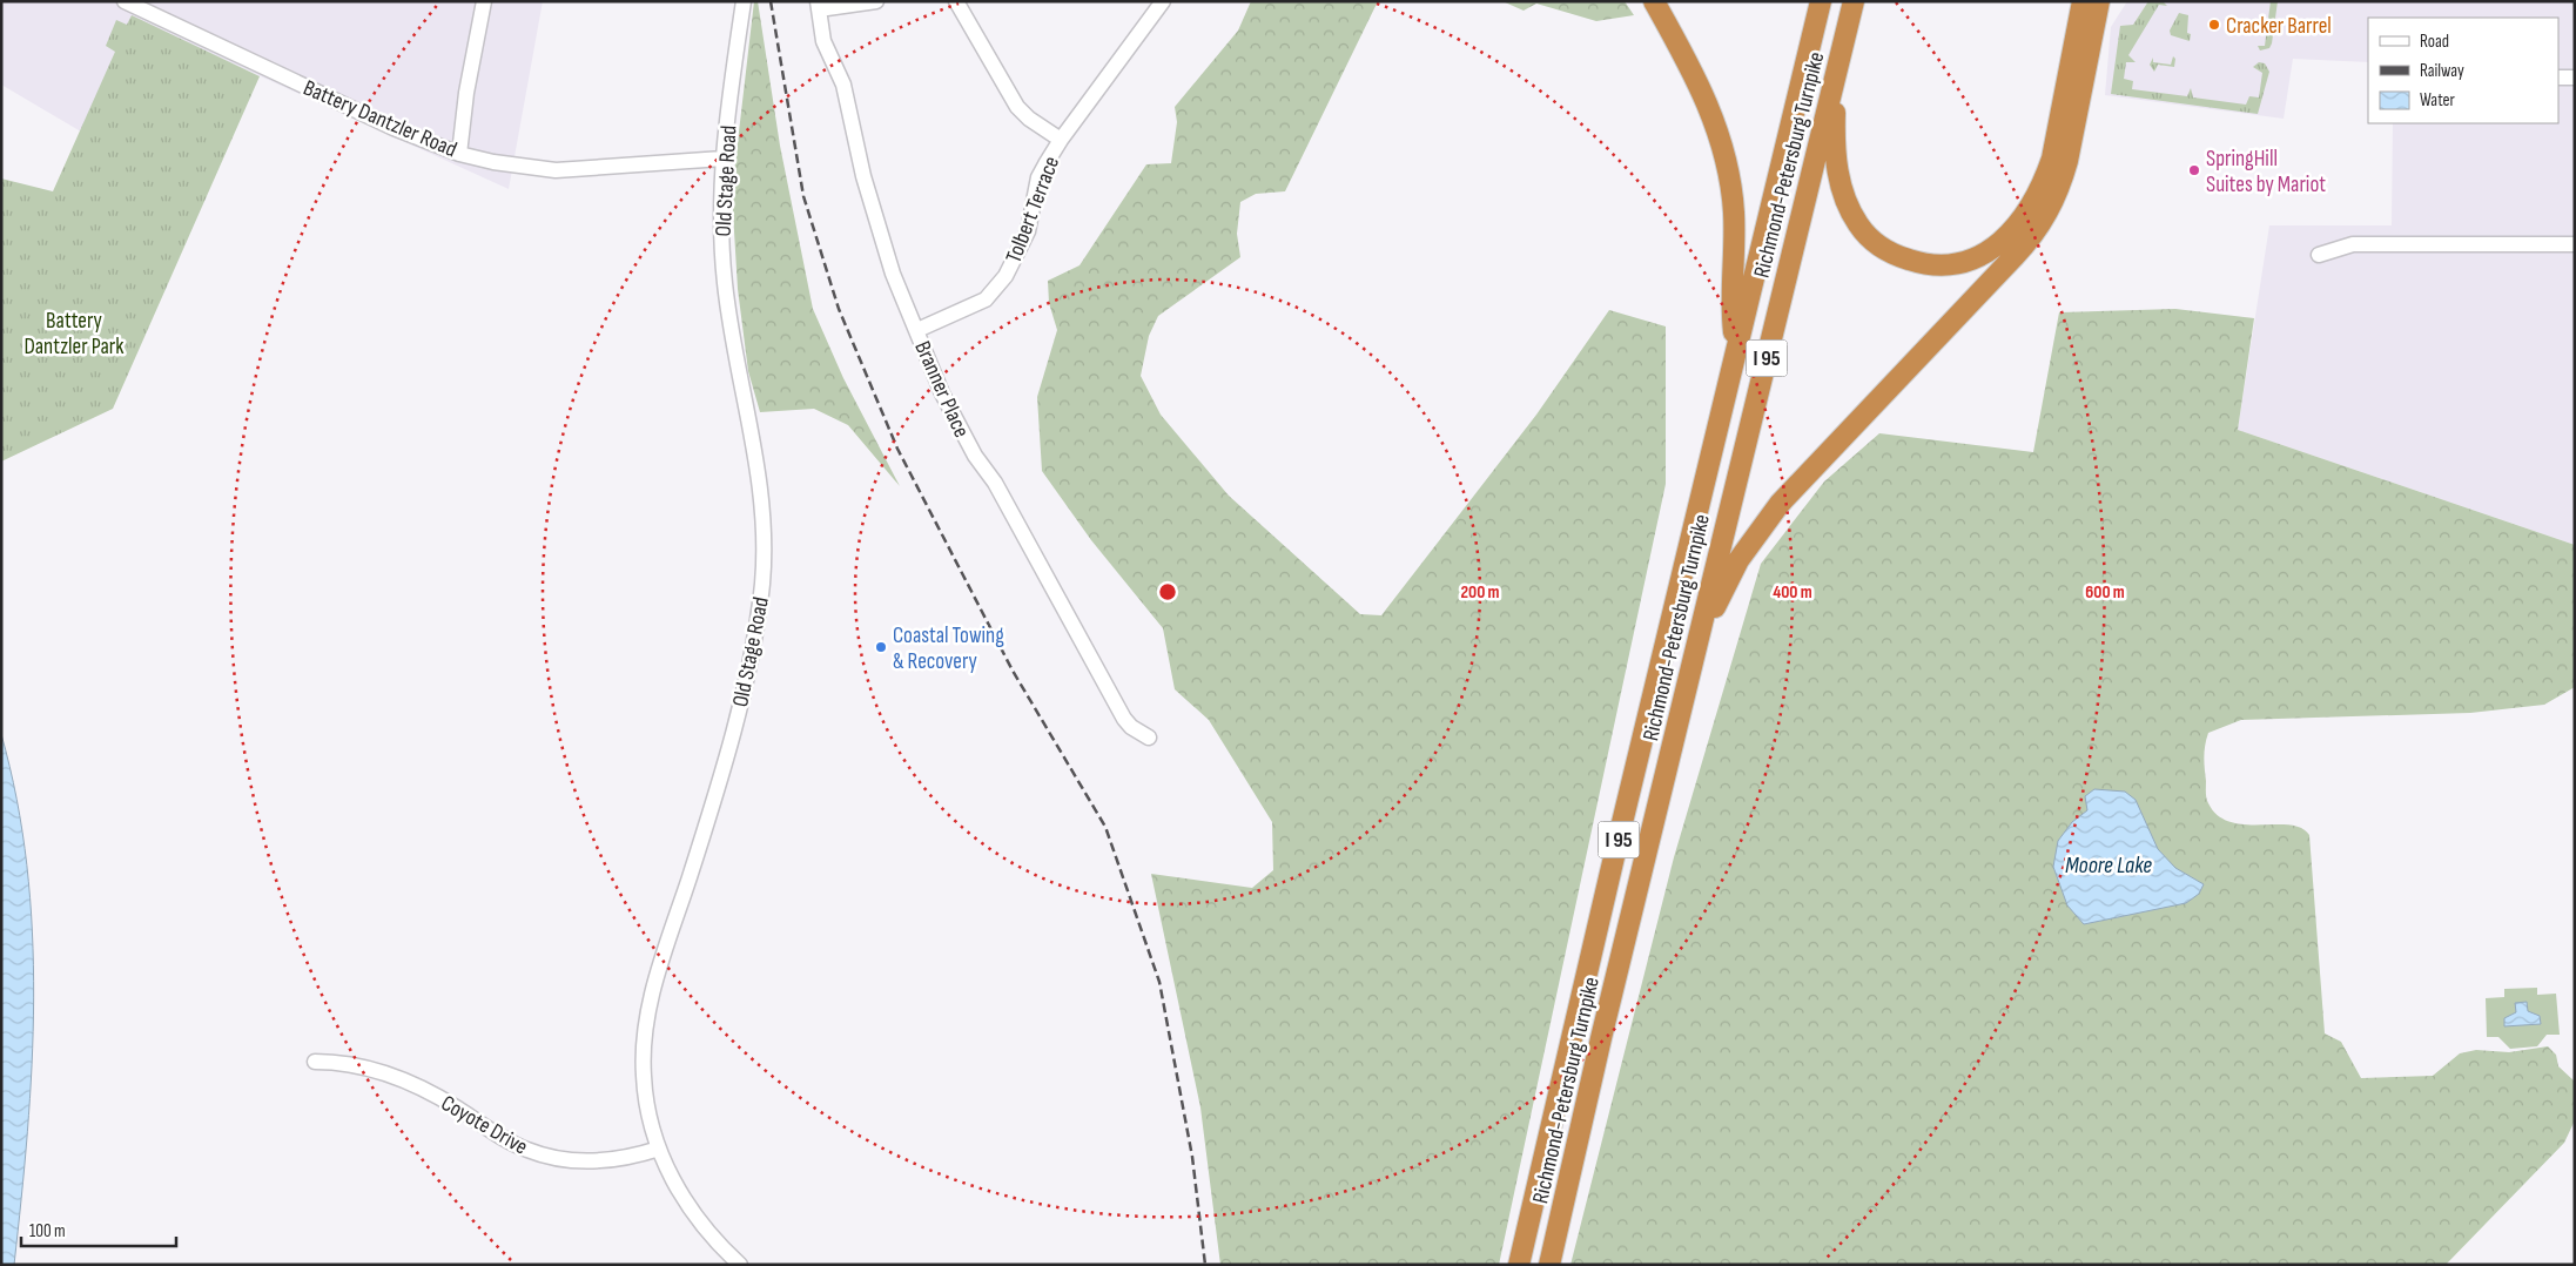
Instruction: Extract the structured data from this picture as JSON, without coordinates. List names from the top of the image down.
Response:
{
  "streets": {
    "highway": ["Richmond-Petersburg Turnpike", "I 95"],
    "street": [
      "Battery Dantzler Road",
      "Old Stage Road",
      "Tolbert Terrace",
      "Branner Place",
      "Coyote Drive"
    ]
  },
  "crossings": [
    ["Battery Dantzler Road", "Old Stage Road"],
    ["Old Stage Road", "Coyote Drive"],
    ["Tolbert Terrace", "Branner Place"]
  ],
  "water": ["Moore Lake"],
  "parks": ["Battery Dantzler Park"],
  "places": ["Cracker Barrel", "SpringHill Suites by Mariot", "Coastal Towing & Recovery"],
  "legend": ["Road", "Railway", "Water"],
  "scale_bar": "100 m",
  "rings": ["200 m", "400 m", "600 m"]
}
